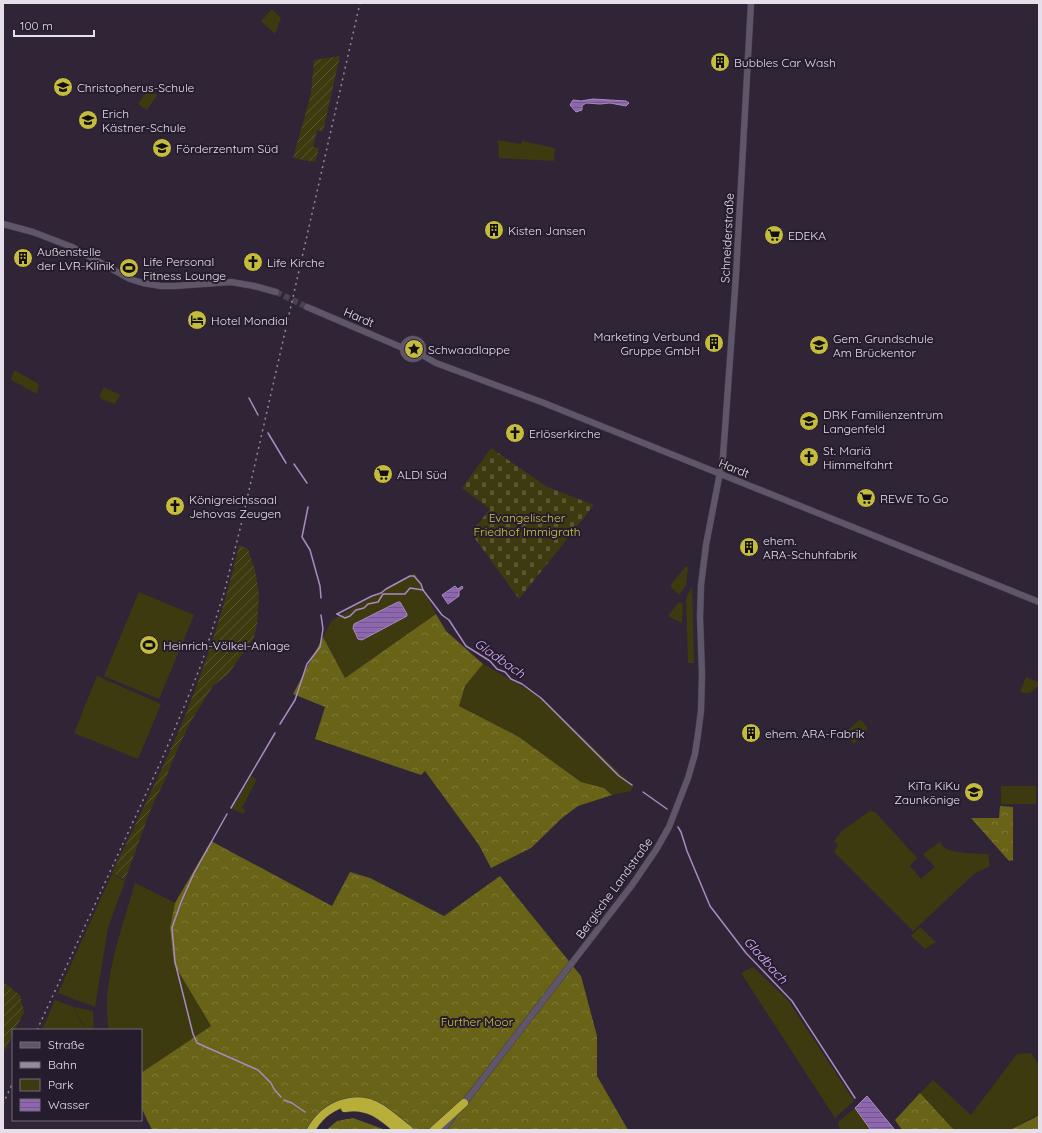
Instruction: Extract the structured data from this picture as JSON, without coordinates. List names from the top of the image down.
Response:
{
  "streets": {
    "main road": ["Schneiderstraße", "Hardt", "Bergische Landstraße"]
  },
  "crossings": [
    ["Schneiderstraße", "Hardt"],
    ["Schneiderstraße", "Bergische Landstraße"],
    ["Hardt", "Bergische Landstraße"]
  ],
  "water": ["Gladbach"],
  "parks": ["Evangelischer Friedhof Immigrath", "Further Moor"],
  "places": {
    "building": [
      "Bubbles Car Wash",
      "Kisten Jansen",
      "Außenstelle der LVR-Klinik",
      "Marketing Verbund Gruppe GmbH",
      "ehem. ARA-Schuhfabrik",
      "ehem. ARA-Fabrik"
    ],
    "school or university": [
      "Christopherus-Schule",
      "Erich Kästner-Schule",
      "Förderzentum Süd",
      "Gem. Grundschule Am Brückentor",
      "DRK Familienzentrum Langenfeld",
      "KiTa KiKu Zaunkönige"
    ],
    "supermarket": ["EDEKA", "ALDI Süd", "REWE To Go"],
    "church": [
      "Life Kirche",
      "Erlöserkirche",
      "St. Mariä Himmelfahrt",
      "Königreichssaal Jehovas Zeugen"
    ],
    "sports": ["Life Personal Fitness Lounge", "Heinrich-Völkel-Anlage"],
    "hotel": ["Hotel Mondial"],
    "place": ["Schwaadlappe"]
  },
  "legend": [
    "Straße",
    "Bahn",
    "Park",
    "Wasser"
  ],
  "scale_bar": "100 m"
}
